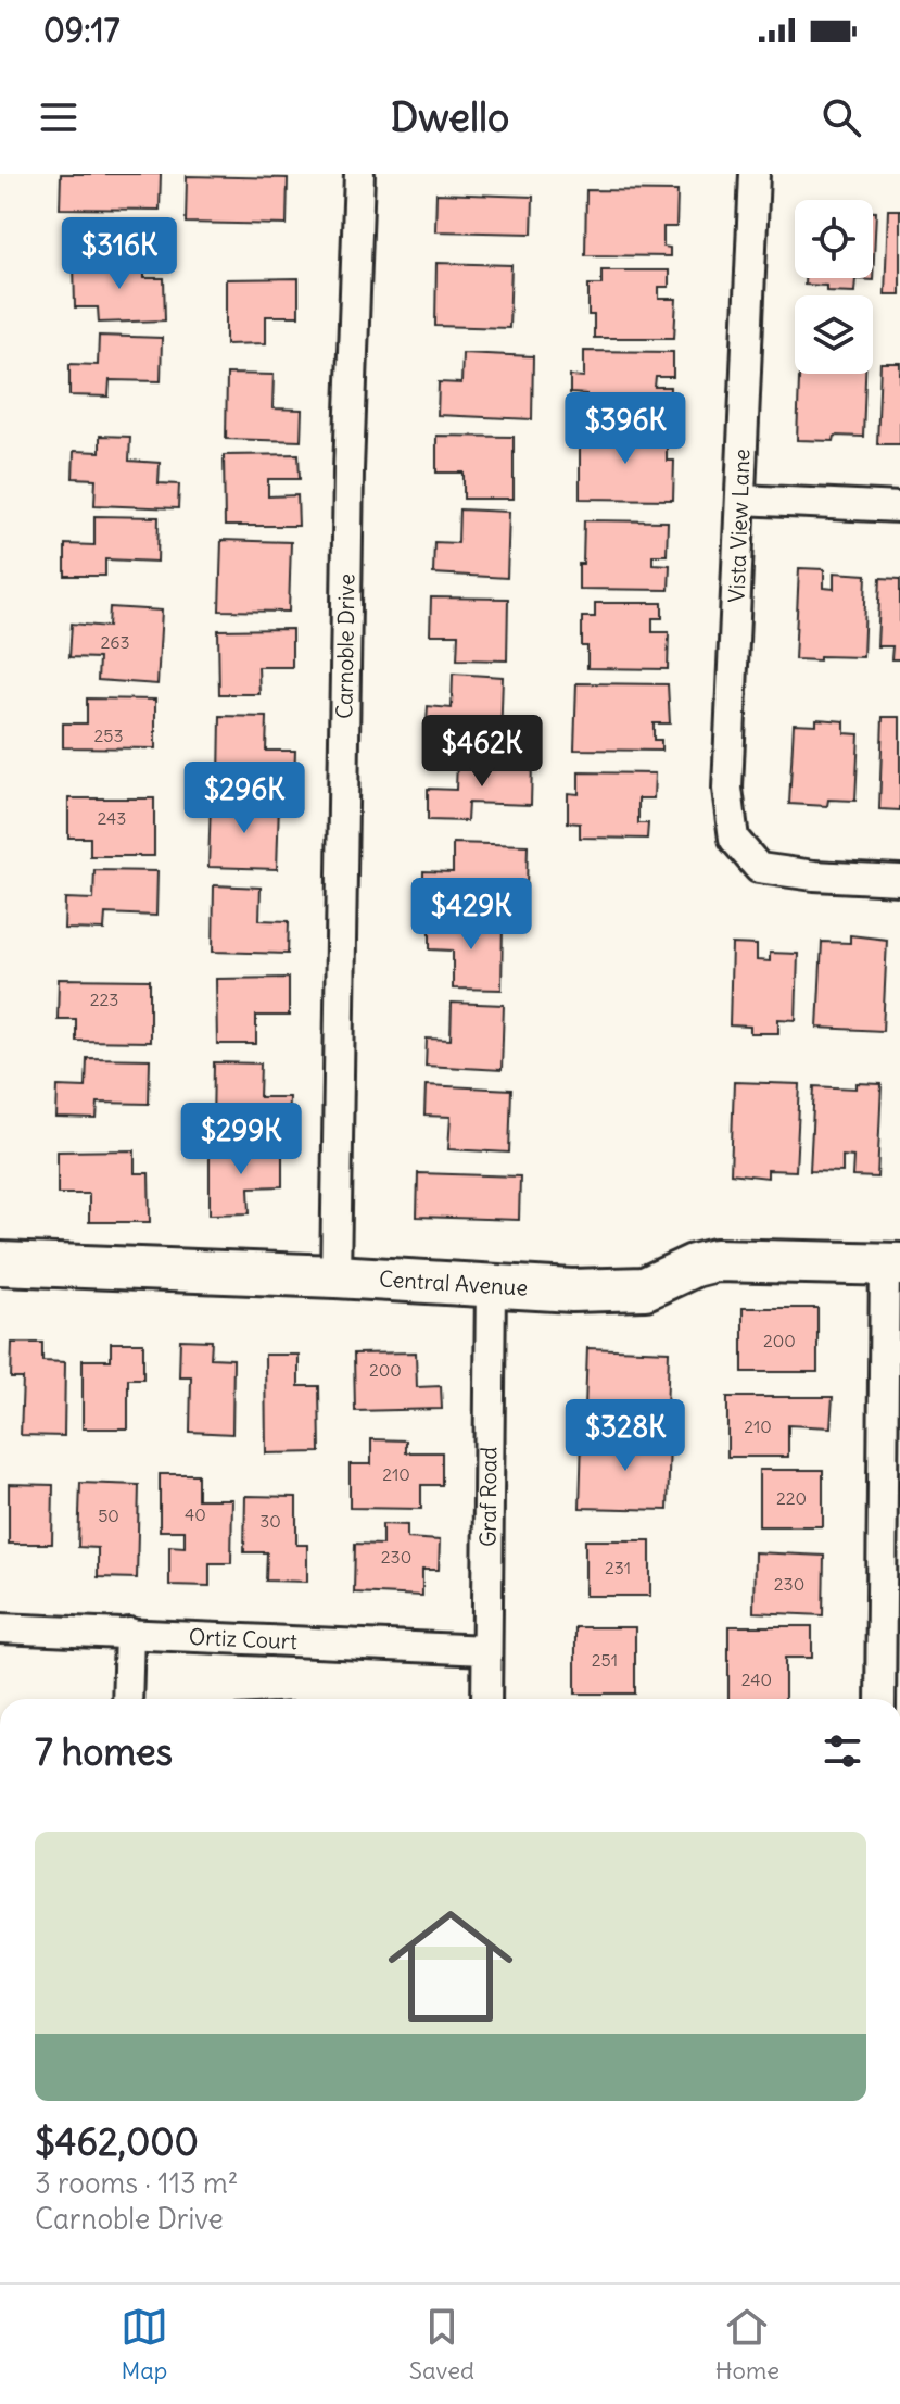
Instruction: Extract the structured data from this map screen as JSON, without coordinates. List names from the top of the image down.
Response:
{
  "streets": {
    "street": [
      "Vista View Lane",
      "Carnoble Drive",
      "Central Avenue",
      "Graf Road",
      "Ortiz Court"
    ]
  },
  "crossings": [
    ["Carnoble Drive", "Central Avenue"],
    ["Central Avenue", "Graf Road"],
    ["Graf Road", "Ortiz Court"]
  ],
  "house_numbers": [
    "263",
    "253",
    "243",
    "223",
    "200",
    "200",
    "210",
    "210",
    "220",
    "40",
    "50",
    "30",
    "230",
    "231",
    "230",
    "251",
    "240"
  ],
  "page": {
    "status": "09:17",
    "header": "Dwello",
    "price": [
      "$316K",
      "$396K",
      "$462K",
      "$296K",
      "$429K",
      "$299K",
      "$328K"
    ],
    "heading": "7 homes",
    "list": [
      {
        "name": "$462,000",
        "note": "3 rooms · 113 m² · Carnoble Drive"
      }
    ],
    "tabs": ["Map", "Saved", "Home"]
  }
}
